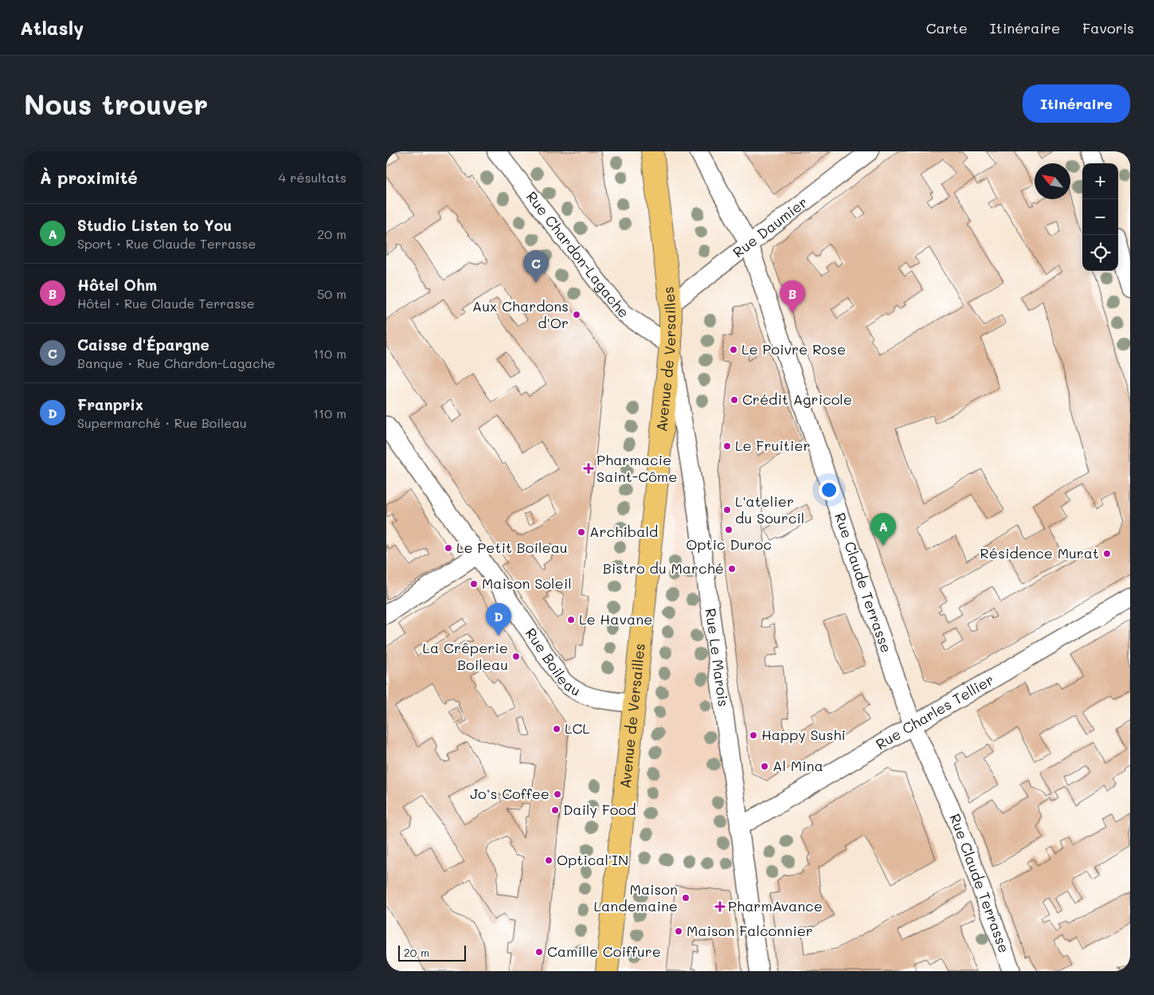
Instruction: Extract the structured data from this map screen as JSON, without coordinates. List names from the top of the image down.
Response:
{
  "streets": {
    "main road": ["Avenue de Versailles"],
    "street": [
      "Rue Daumier",
      "Rue Chardon-Lagache",
      "Rue Claude Terrasse",
      "Rue Le Marois",
      "Rue Boileau",
      "Rue Charles Tellier"
    ]
  },
  "crossings": [
    ["Rue Daumier", "Avenue de Versailles"],
    ["Rue Daumier", "Rue Claude Terrasse"],
    ["Rue Chardon-Lagache", "Avenue de Versailles"],
    ["Rue Chardon-Lagache", "Rue Le Marois"],
    ["Avenue de Versailles", "Rue Le Marois"],
    ["Avenue de Versailles", "Rue Boileau"],
    ["Rue Claude Terrasse", "Rue Charles Tellier"],
    ["Rue Le Marois", "Rue Charles Tellier"]
  ],
  "places": {
    "other": [
      "Aux Chardons d'Or",
      "Le Poivre Rose",
      "Crédit Agricole",
      "Le Fruitier",
      "L'atelier du Sourcil",
      "Optic Duroc",
      "Archibald",
      "Le Petit Boileau",
      "Résidence Murat",
      "Bistro du Marché",
      "Maison Soleil",
      "Le Havane",
      "La Crêperie Boileau",
      "LCL",
      "Happy Sushi",
      "Al Mina",
      "Jo’s Coffee",
      "Daily Food",
      "Optical'IN",
      "Maison Landemaine",
      "Maison Falconnier",
      "Camille Coiffure"
    ],
    "health": ["Pharmacie Saint-Côme", "PharmAvance"]
  },
  "scale_bar": "20 m",
  "north": "top left",
  "page": {
    "header": "Atlasly",
    "nav": ["Carte", "Itinéraire", "Favoris"],
    "buttons": "Itinéraire",
    "title": "Nous trouver",
    "heading": ["À proximité", "4 résultats"],
    "map_buttons": ["+", "−"],
    "list": [
      {
        "mark": "A",
        "name": "Studio Listen to You",
        "note": "Sport · Rue Claude Terrasse",
        "value": "20 m"
      },
      {
        "mark": "B",
        "name": "Hôtel Ohm",
        "note": "Hôtel · Rue Claude Terrasse",
        "value": "50 m"
      },
      {
        "mark": "C",
        "name": "Caisse d'Épargne",
        "note": "Banque · Rue Chardon-Lagache",
        "value": "110 m"
      },
      {
        "mark": "D",
        "name": "Franprix",
        "note": "Supermarché · Rue Boileau",
        "value": "110 m"
      }
    ],
    "pins": [
      "C",
      "B",
      "A",
      "D"
    ],
    "scale": "20 m"
  }
}
